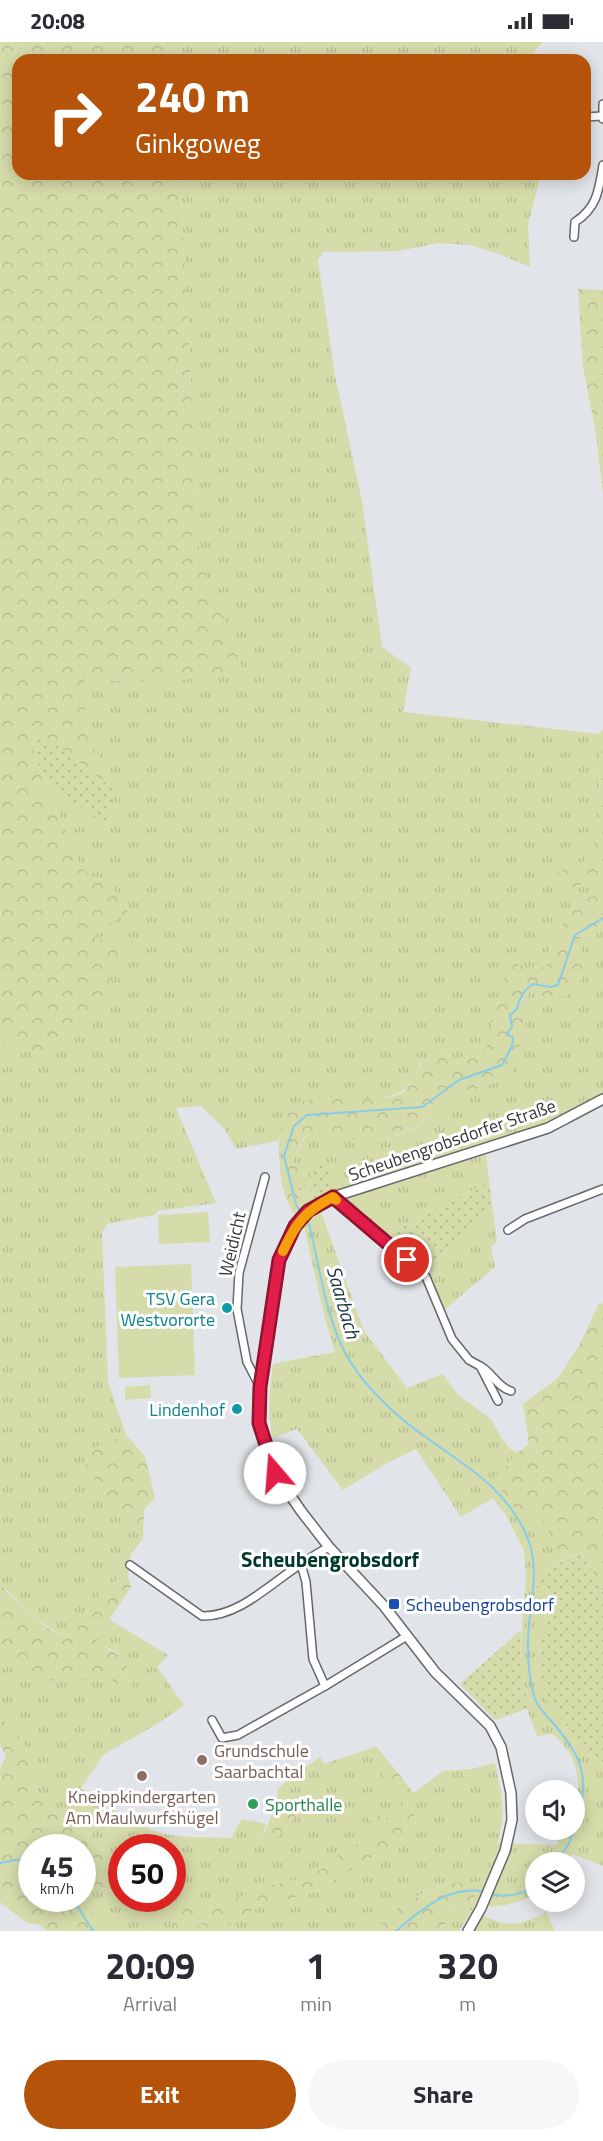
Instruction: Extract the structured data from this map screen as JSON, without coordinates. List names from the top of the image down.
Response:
{
  "streets": {
    "main road": ["Scheubengrobsdorfer Straße"],
    "street": ["Weidicht"]
  },
  "crossings": [
    ["Scheubengrobsdorfer Straße", "Weidicht"]
  ],
  "districts": ["Scheubengrobsdorf"],
  "water": ["Saarbach"],
  "places": {
    "other": [
      "TSV Gera Westvororte",
      "Lindenhof",
      "Grundschule Saarbachtal",
      "Kneippkindergarten Am Maulwurfshügel",
      "Sporthalle"
    ],
    "transit": ["Scheubengrobsdorf"]
  },
  "page": {
    "status": "20:08",
    "turn": ["240 m", "Ginkgoweg"],
    "speed": "45 km/h",
    "limit": "50",
    "eta": [
      "20:09",
      "Arrival",
      "1",
      "min",
      "320",
      "m"
    ],
    "buttons": ["Exit", "Share"]
  }
}
